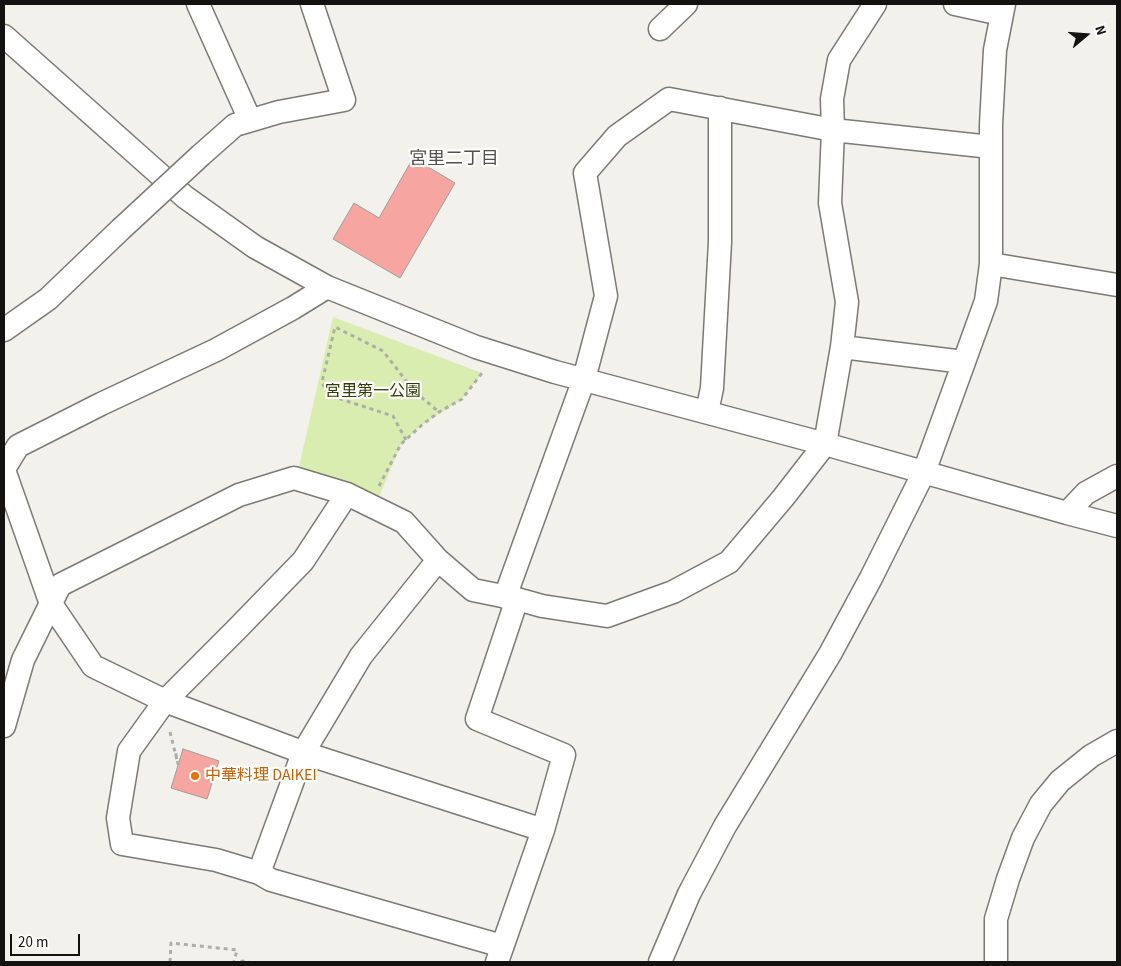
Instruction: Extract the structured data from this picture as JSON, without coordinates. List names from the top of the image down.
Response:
{
  "districts": ["宮里二丁目"],
  "parks": ["宮里第一公園"],
  "places": ["中華料理 DAIKEI"],
  "scale_bar": "20 m",
  "north": "right"
}
